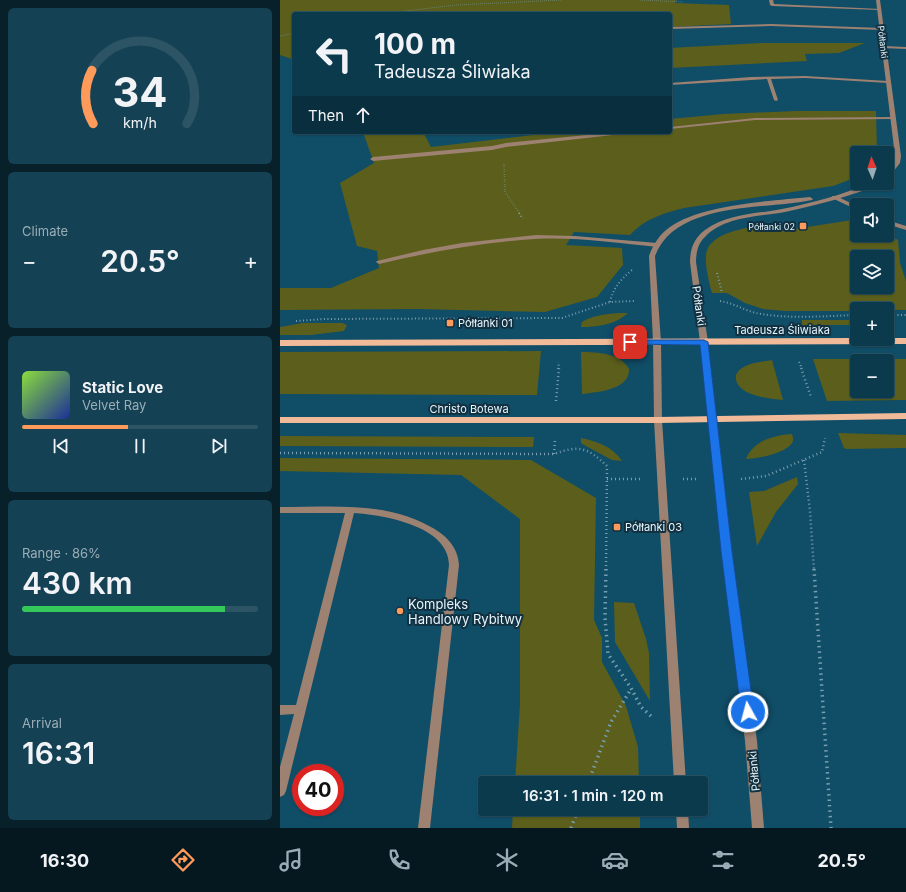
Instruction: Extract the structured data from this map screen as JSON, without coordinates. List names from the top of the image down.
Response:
{
  "streets": {
    "main road": ["Tadeusza Śliwiaka", "Christo Botewa"],
    "street": ["Półłanki"]
  },
  "crossings": [
    ["Półłanki", "Tadeusza Śliwiaka"],
    ["Półłanki", "Christo Botewa"]
  ],
  "places": {
    "transit": ["Półłanki 02", "Półłanki 01", "Półłanki 03"],
    "other": ["Kompleks Handlowy Rybitwy"]
  },
  "north": "top",
  "page": {
    "turn": ["100 m", "Tadeusza Śliwiaka"],
    "then": "Then",
    "map_buttons": ["+", "−"],
    "tile": [
      "Climate",
      ["Range · 86%", "430 km"],
      ["Arrival", "16:31"]
    ],
    "heat": ["−", "20.5°", "+"],
    "song": ["Static Love", "Velvet Ray"],
    "limit": "40",
    "trip": "16:31 · 1 min · 120 m",
    "tabs": ["16:30", "20.5°"],
    "gauge": ["34", "km/h"]
  }
}
